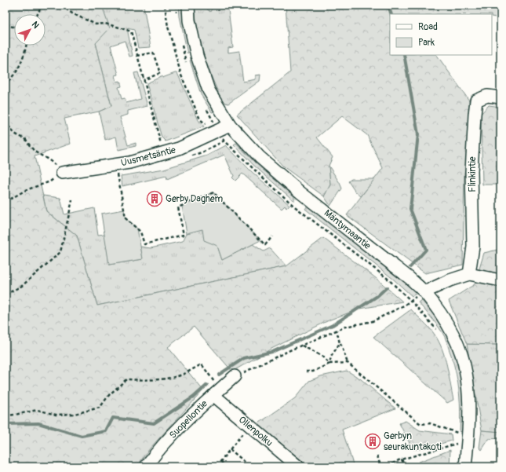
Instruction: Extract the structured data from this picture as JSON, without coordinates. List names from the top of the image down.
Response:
{
  "streets": {
    "street": [
      "Uusmetsäntie",
      "Flinkintie",
      "Mäntymaantie",
      "Suopellontie",
      "Ollenpolku"
    ]
  },
  "crossings": [
    ["Uusmetsäntie", "Mäntymaantie"],
    ["Suopellontie", "Ollenpolku"]
  ],
  "places": {
    "building": ["Gerby Daghem", "Gerbyn seurakuntakoti"]
  },
  "legend": ["Road", "Park"],
  "north": "top right"
}
